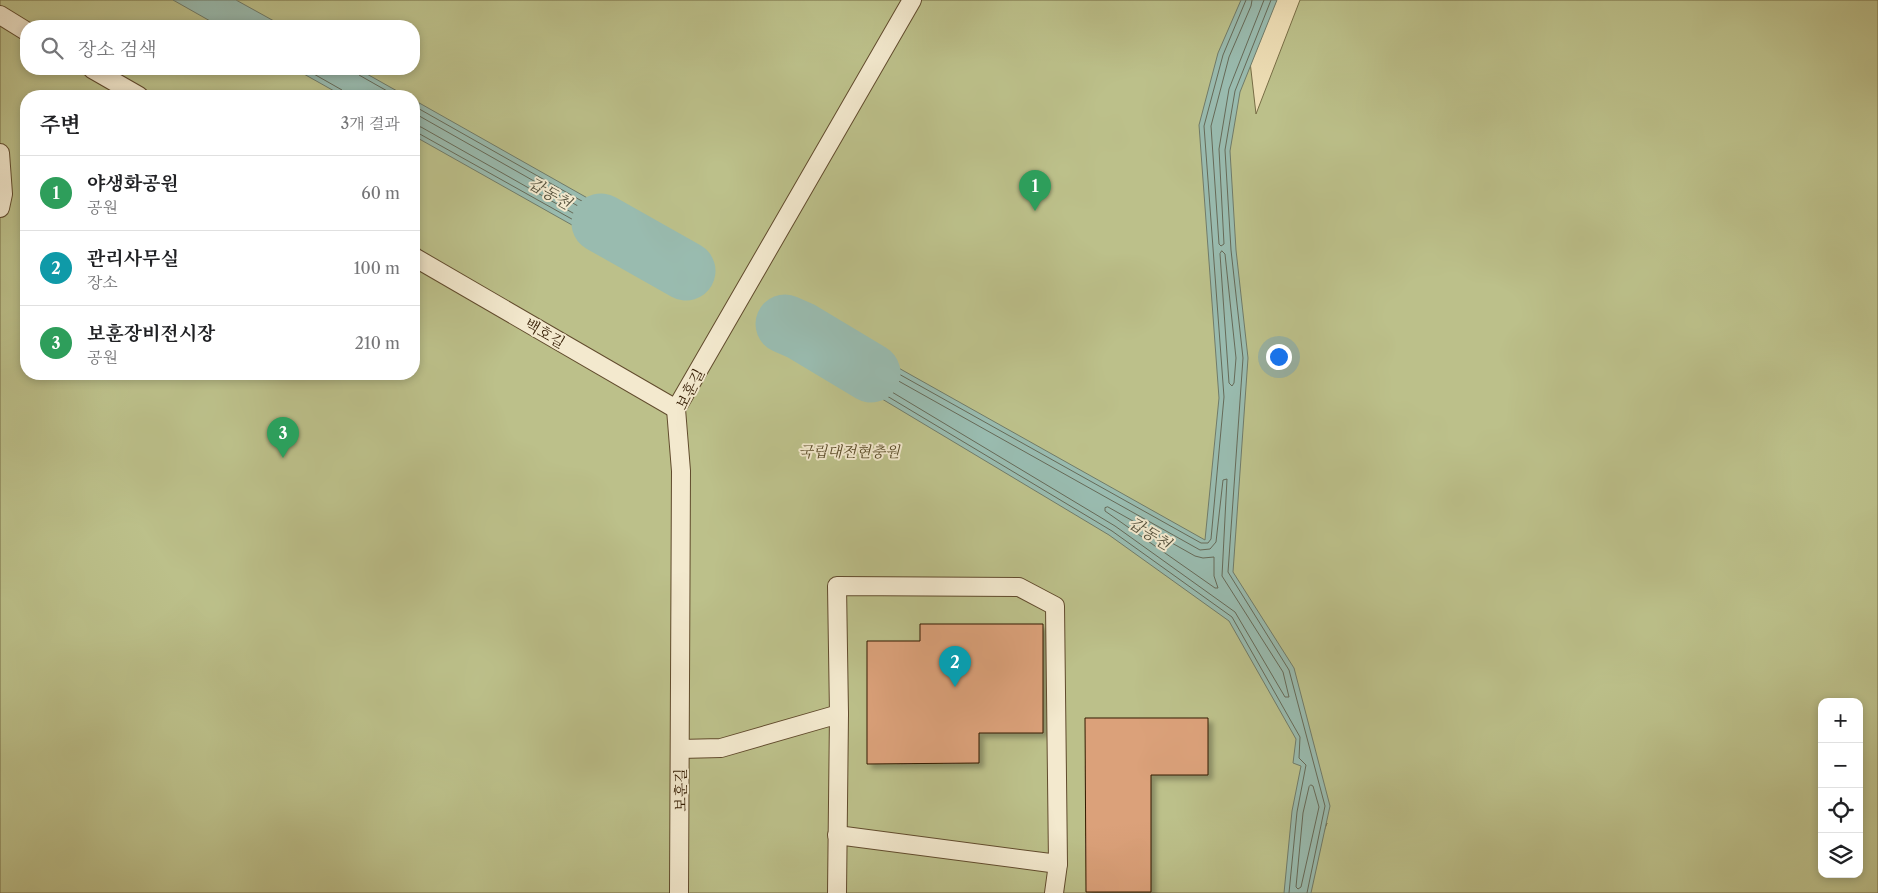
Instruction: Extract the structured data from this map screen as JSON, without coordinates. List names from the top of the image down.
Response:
{
  "streets": {
    "lane": ["백호길", "보훈길"]
  },
  "crossings": [
    ["백호길", "보훈길"]
  ],
  "water": ["갑동천"],
  "parks": ["국립대전현충원"],
  "page": {
    "search": "장소 검색",
    "heading": ["주변", "3개 결과"],
    "list": [
      {
        "mark": "1",
        "name": "야생화공원",
        "note": "공원",
        "value": "60 m"
      },
      {
        "mark": "2",
        "name": "관리사무실",
        "note": "장소",
        "value": "100 m"
      },
      {
        "mark": "3",
        "name": "보훈장비전시장",
        "note": "공원",
        "value": "210 m"
      }
    ],
    "pins": ["1", "3", "2"],
    "map_buttons": ["+", "−"]
  }
}
